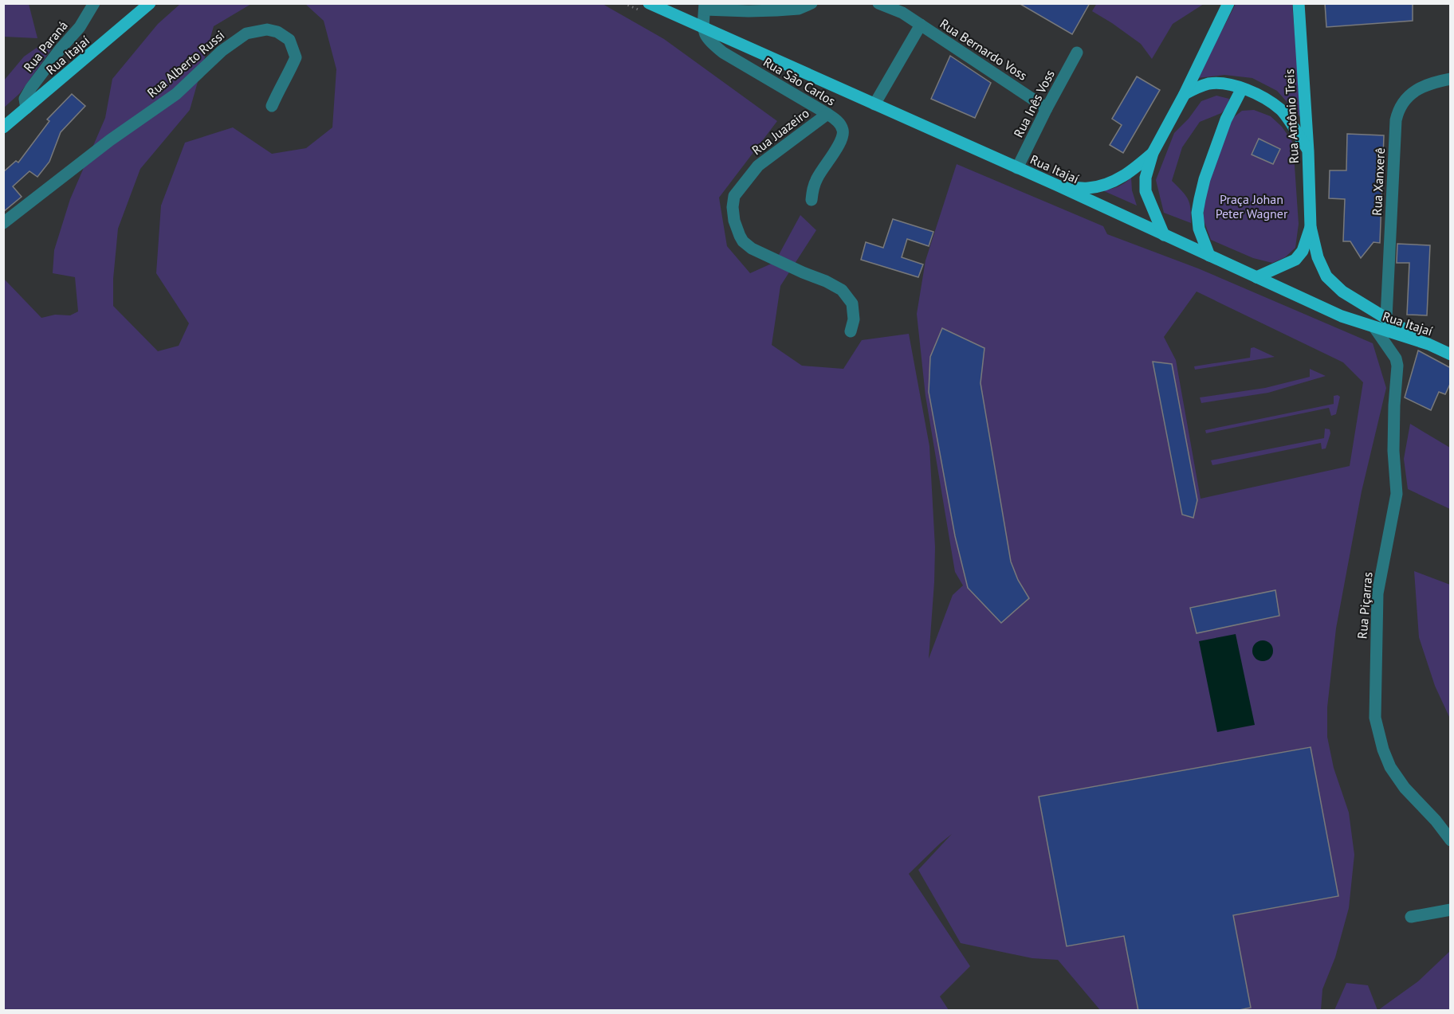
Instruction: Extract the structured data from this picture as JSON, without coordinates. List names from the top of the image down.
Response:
{
  "streets": {
    "main road": ["Rua Itajaí", "Rua Antônio Treis"],
    "street": [
      "Rua Paraná",
      "Rua Bernardo Voss",
      "Rua Alberto Russi",
      "Rua São Carlos",
      "Rua Inês Voss",
      "Rua Juazeiro",
      "Rua Xanxerê",
      "Rua Piçarras"
    ]
  },
  "crossings": [
    ["Rua Paraná", "Rua Itajaí"],
    ["Rua Bernardo Voss", "Rua Inês Voss"],
    ["Rua Itajaí", "Rua São Carlos"],
    ["Rua Itajaí", "Rua Inês Voss"],
    ["Rua Itajaí", "Rua Antônio Treis"],
    ["Rua Itajaí", "Rua Piçarras"],
    ["Rua São Carlos", "Rua Juazeiro"],
    ["Rua Antônio Treis", "Rua Xanxerê"]
  ],
  "parks": ["Praça Johan Peter Wagner"]
}
